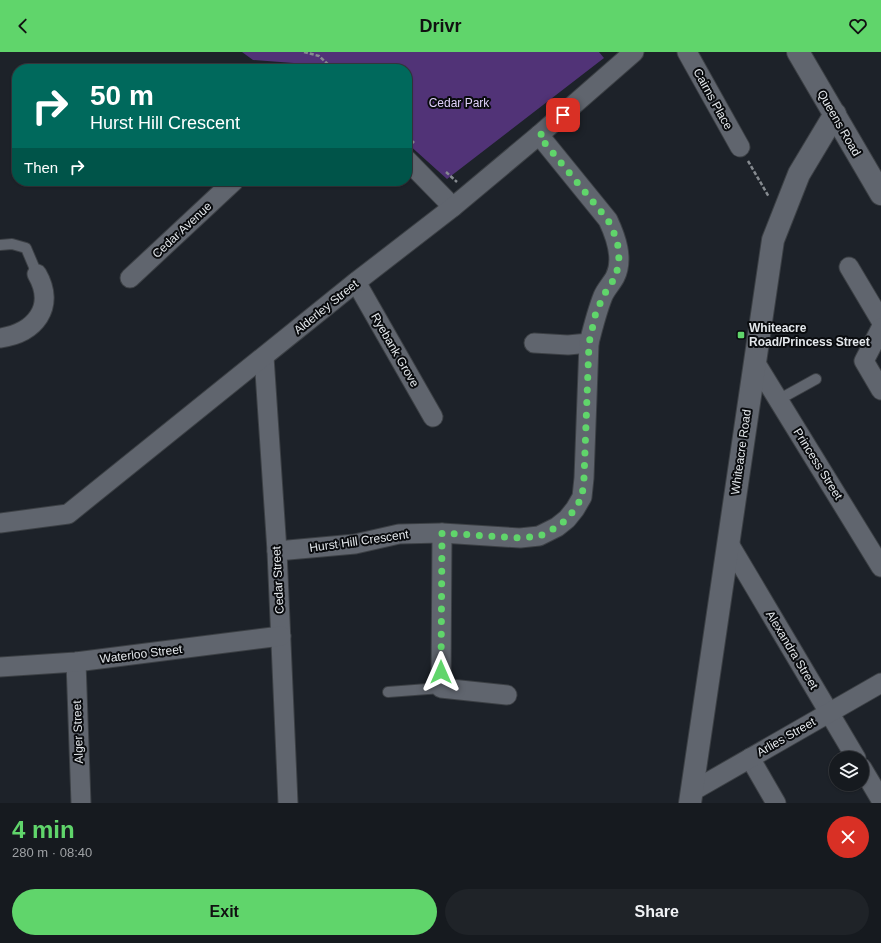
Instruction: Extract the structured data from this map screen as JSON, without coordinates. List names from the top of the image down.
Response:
{
  "streets": {
    "main road": ["Queens Road", "Whiteacre Road"],
    "street": [
      "Cairns Place",
      "Cedar Avenue",
      "Alderley Street",
      "Ryebank Grove",
      "Princess Street",
      "Hurst Hill Crescent",
      "Cedar Street",
      "Alexandra Street",
      "Waterloo Street",
      "Alger Street",
      "Arlies Street"
    ]
  },
  "crossings": [
    ["Queens Road", "Whiteacre Road"],
    ["Alderley Street", "Ryebank Grove"],
    ["Alderley Street", "Hurst Hill Crescent"],
    ["Alderley Street", "Cedar Street"],
    ["Whiteacre Road", "Princess Street"],
    ["Whiteacre Road", "Alexandra Street"],
    ["Whiteacre Road", "Arlies Street"],
    ["Hurst Hill Crescent", "Cedar Street"],
    ["Cedar Street", "Waterloo Street"],
    ["Alexandra Street", "Arlies Street"],
    ["Waterloo Street", "Alger Street"]
  ],
  "parks": ["Cedar Park"],
  "places": {
    "transit": ["Whiteacre Road/Princess Street"]
  },
  "page": {
    "header": "Drivr",
    "turn": ["50 m", "Hurst Hill Crescent"],
    "then": "Then",
    "heading": ["4 min", "280 m · 08:40"],
    "buttons": ["Exit", "Share"]
  }
}
